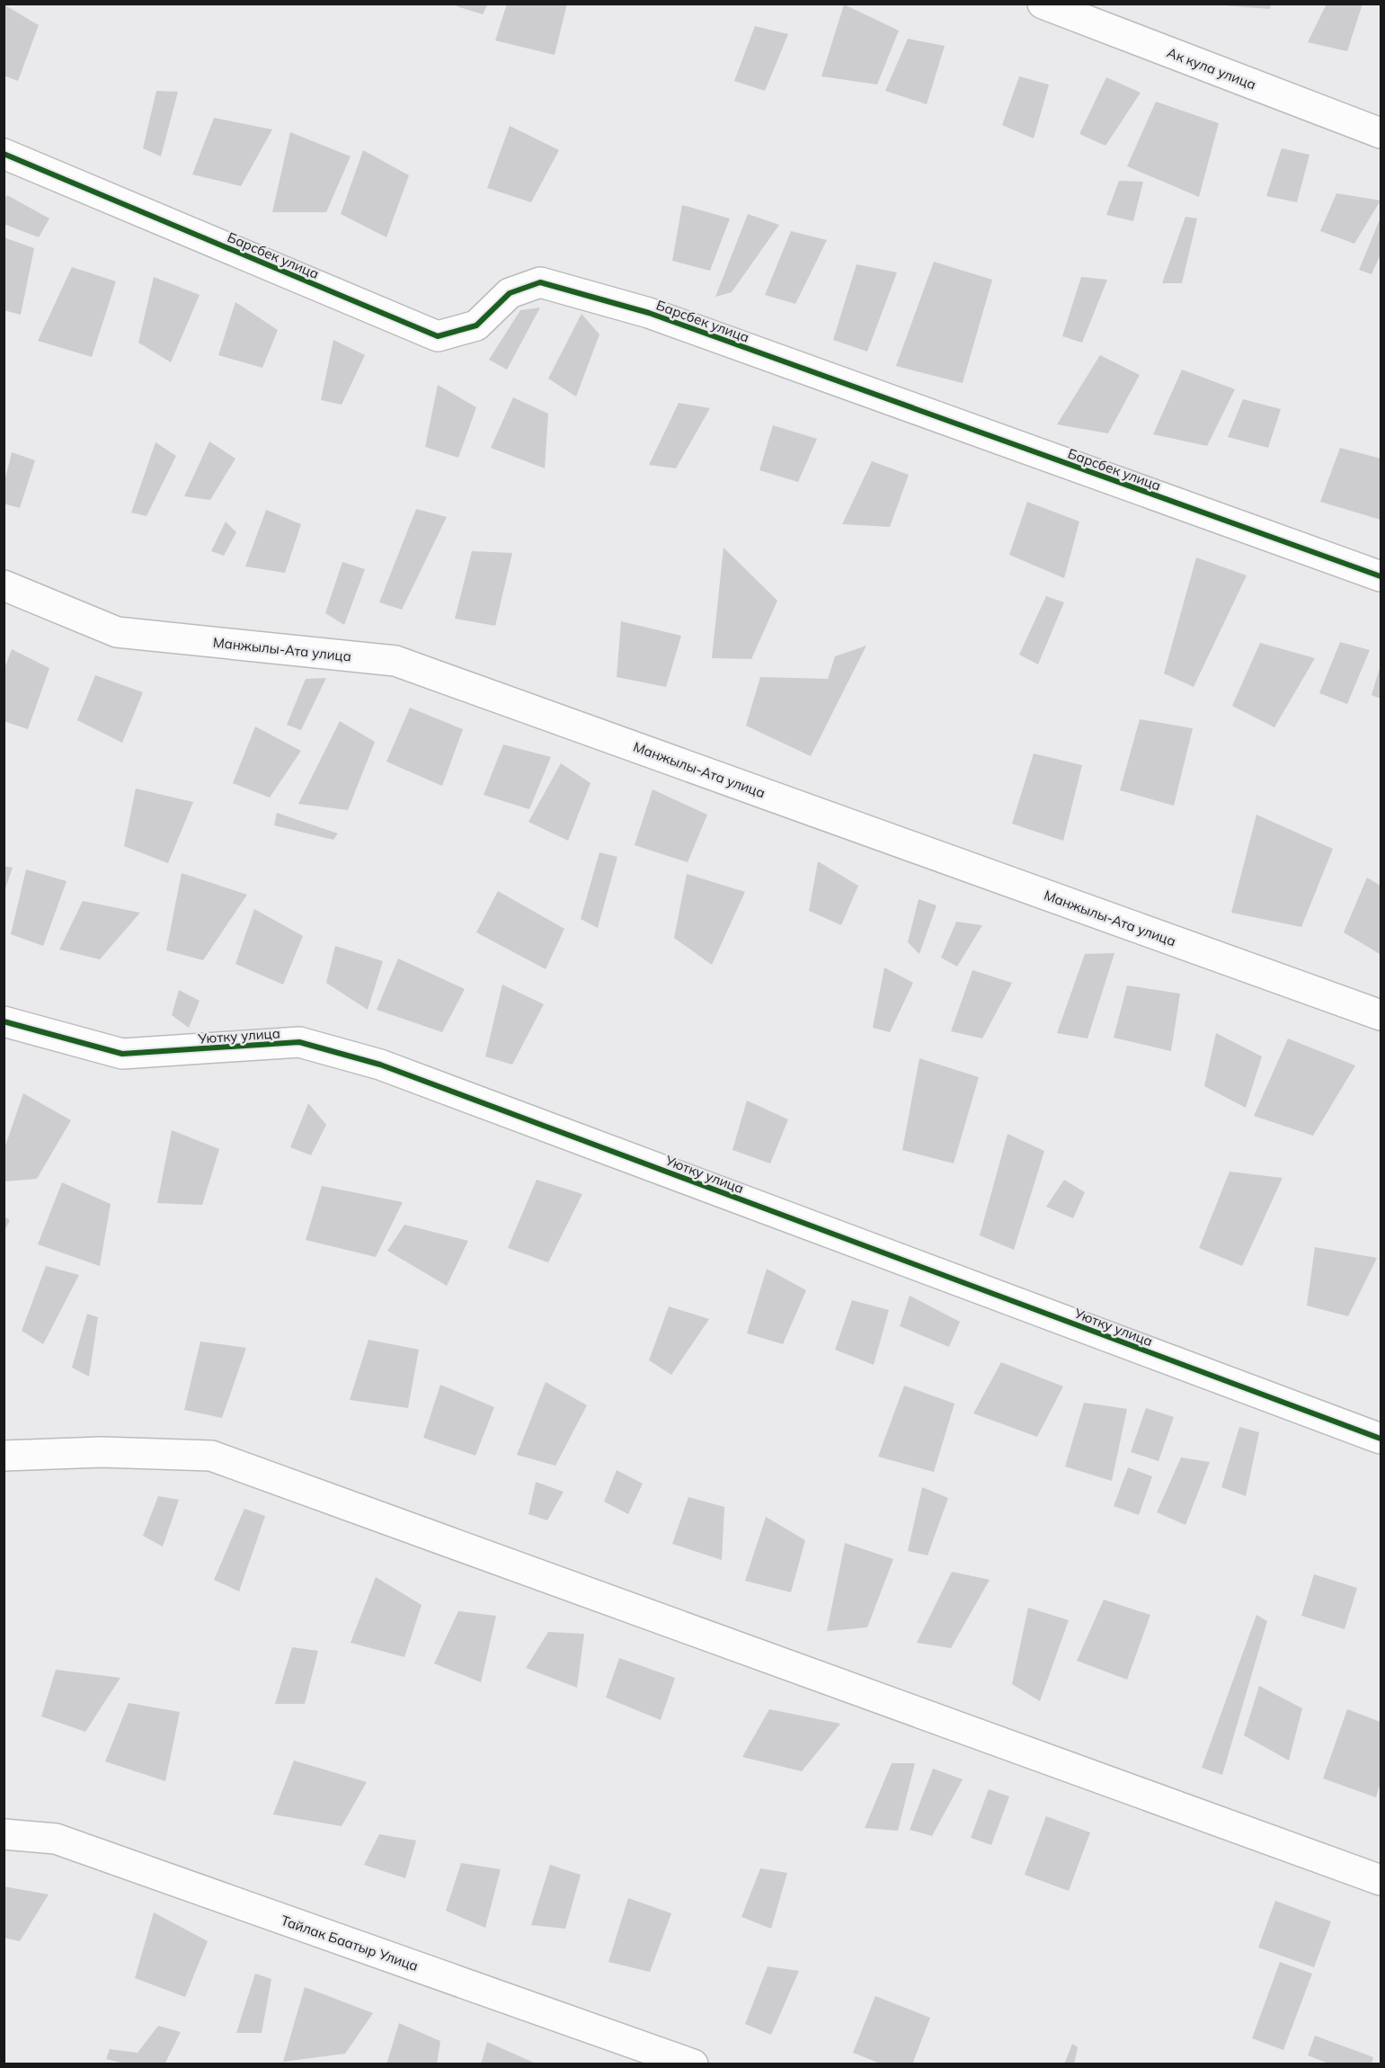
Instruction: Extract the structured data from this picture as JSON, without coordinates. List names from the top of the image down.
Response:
{
  "streets": {
    "street": [
      "Ак кула улица",
      "Барсбек улица",
      "Манжылы-Ата улица",
      "Уютку улица",
      "Тайлак Баатыр Улица"
    ]
  }
}
